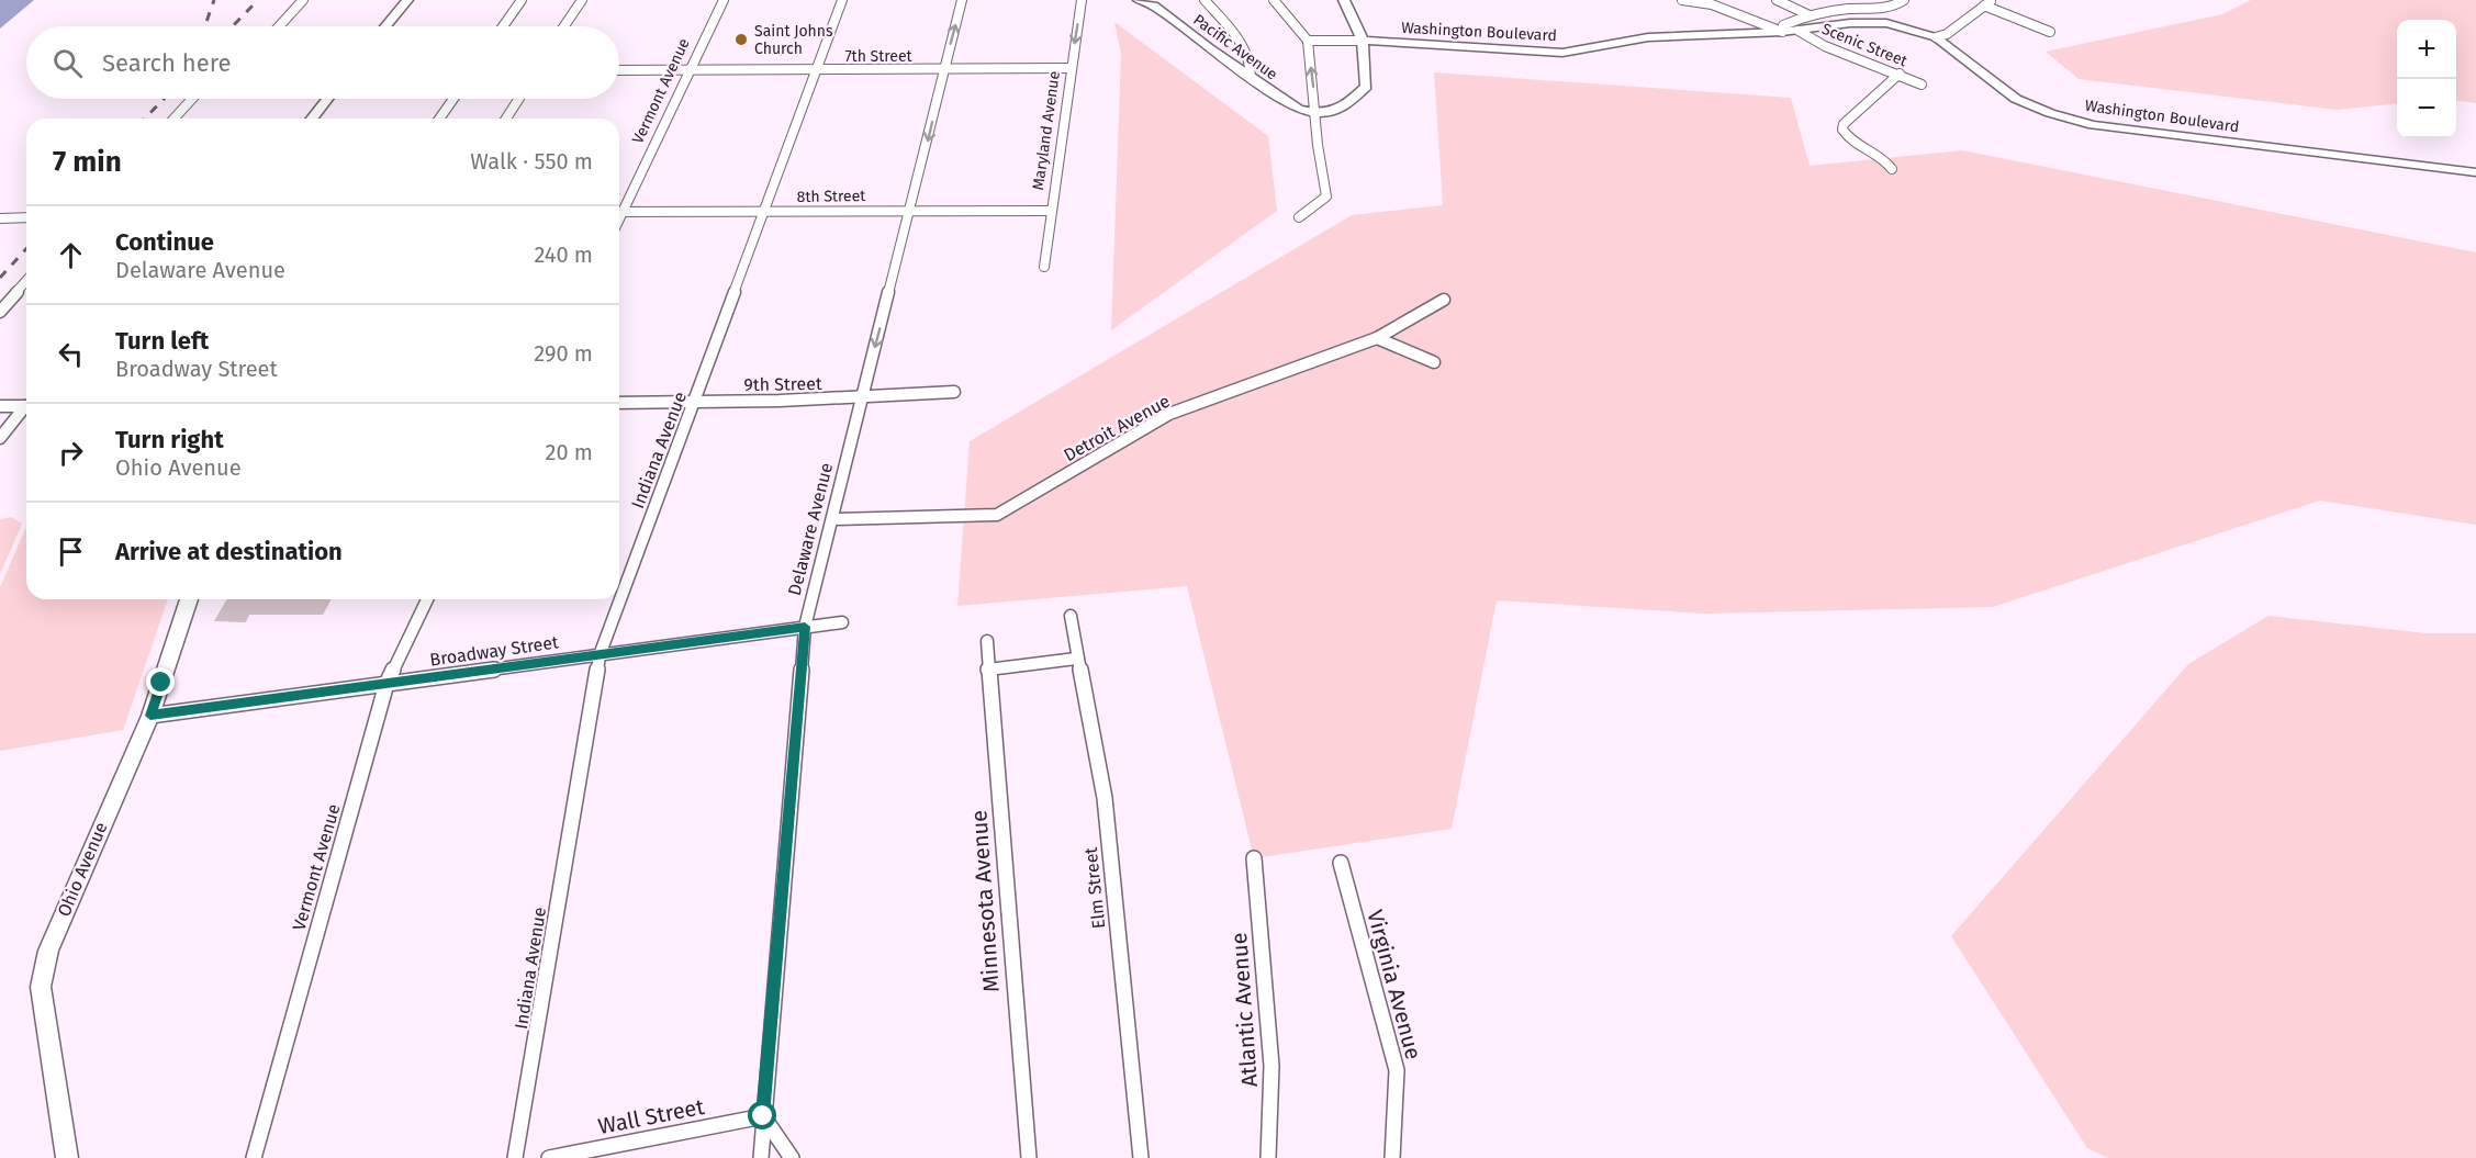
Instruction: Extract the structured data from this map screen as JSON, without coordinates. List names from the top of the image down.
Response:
{
  "streets": {
    "street": [
      "Washington Boulevard",
      "Scenic Street",
      "Pacific Avenue",
      "7th Street",
      "Vermont Avenue",
      "Maryland Avenue",
      "8th Street",
      "9th Street",
      "Detroit Avenue",
      "Indiana Avenue",
      "Delaware Avenue",
      "Broadway Street",
      "Ohio Avenue",
      "Elm Street",
      "Minnesota Avenue",
      "Virginia Avenue",
      "Atlantic Avenue",
      "Wall Street"
    ]
  },
  "crossings": [
    ["Washington Boulevard", "Scenic Street"],
    ["7th Street", "Vermont Avenue"],
    ["7th Street", "Maryland Avenue"],
    ["7th Street", "Indiana Avenue"],
    ["7th Street", "Delaware Avenue"],
    ["Vermont Avenue", "8th Street"],
    ["Vermont Avenue", "Broadway Street"],
    ["Maryland Avenue", "8th Street"],
    ["8th Street", "Indiana Avenue"],
    ["8th Street", "Delaware Avenue"],
    ["9th Street", "Indiana Avenue"],
    ["9th Street", "Delaware Avenue"],
    ["Detroit Avenue", "Delaware Avenue"],
    ["Indiana Avenue", "Broadway Street"],
    ["Delaware Avenue", "Broadway Street"],
    ["Delaware Avenue", "Wall Street"],
    ["Broadway Street", "Ohio Avenue"]
  ],
  "places": ["Saint Johns Church"],
  "page": {
    "map_buttons": ["+", "−"],
    "search": "Search here",
    "heading": ["7 min", "Walk · 550 m"],
    "list": [
      ["Continue", "Delaware Avenue", "240 m"],
      ["Turn left", "Broadway Street", "290 m"],
      ["Turn right", "Ohio Avenue", "20 m"],
      "Arrive at destination"
    ]
  }
}
